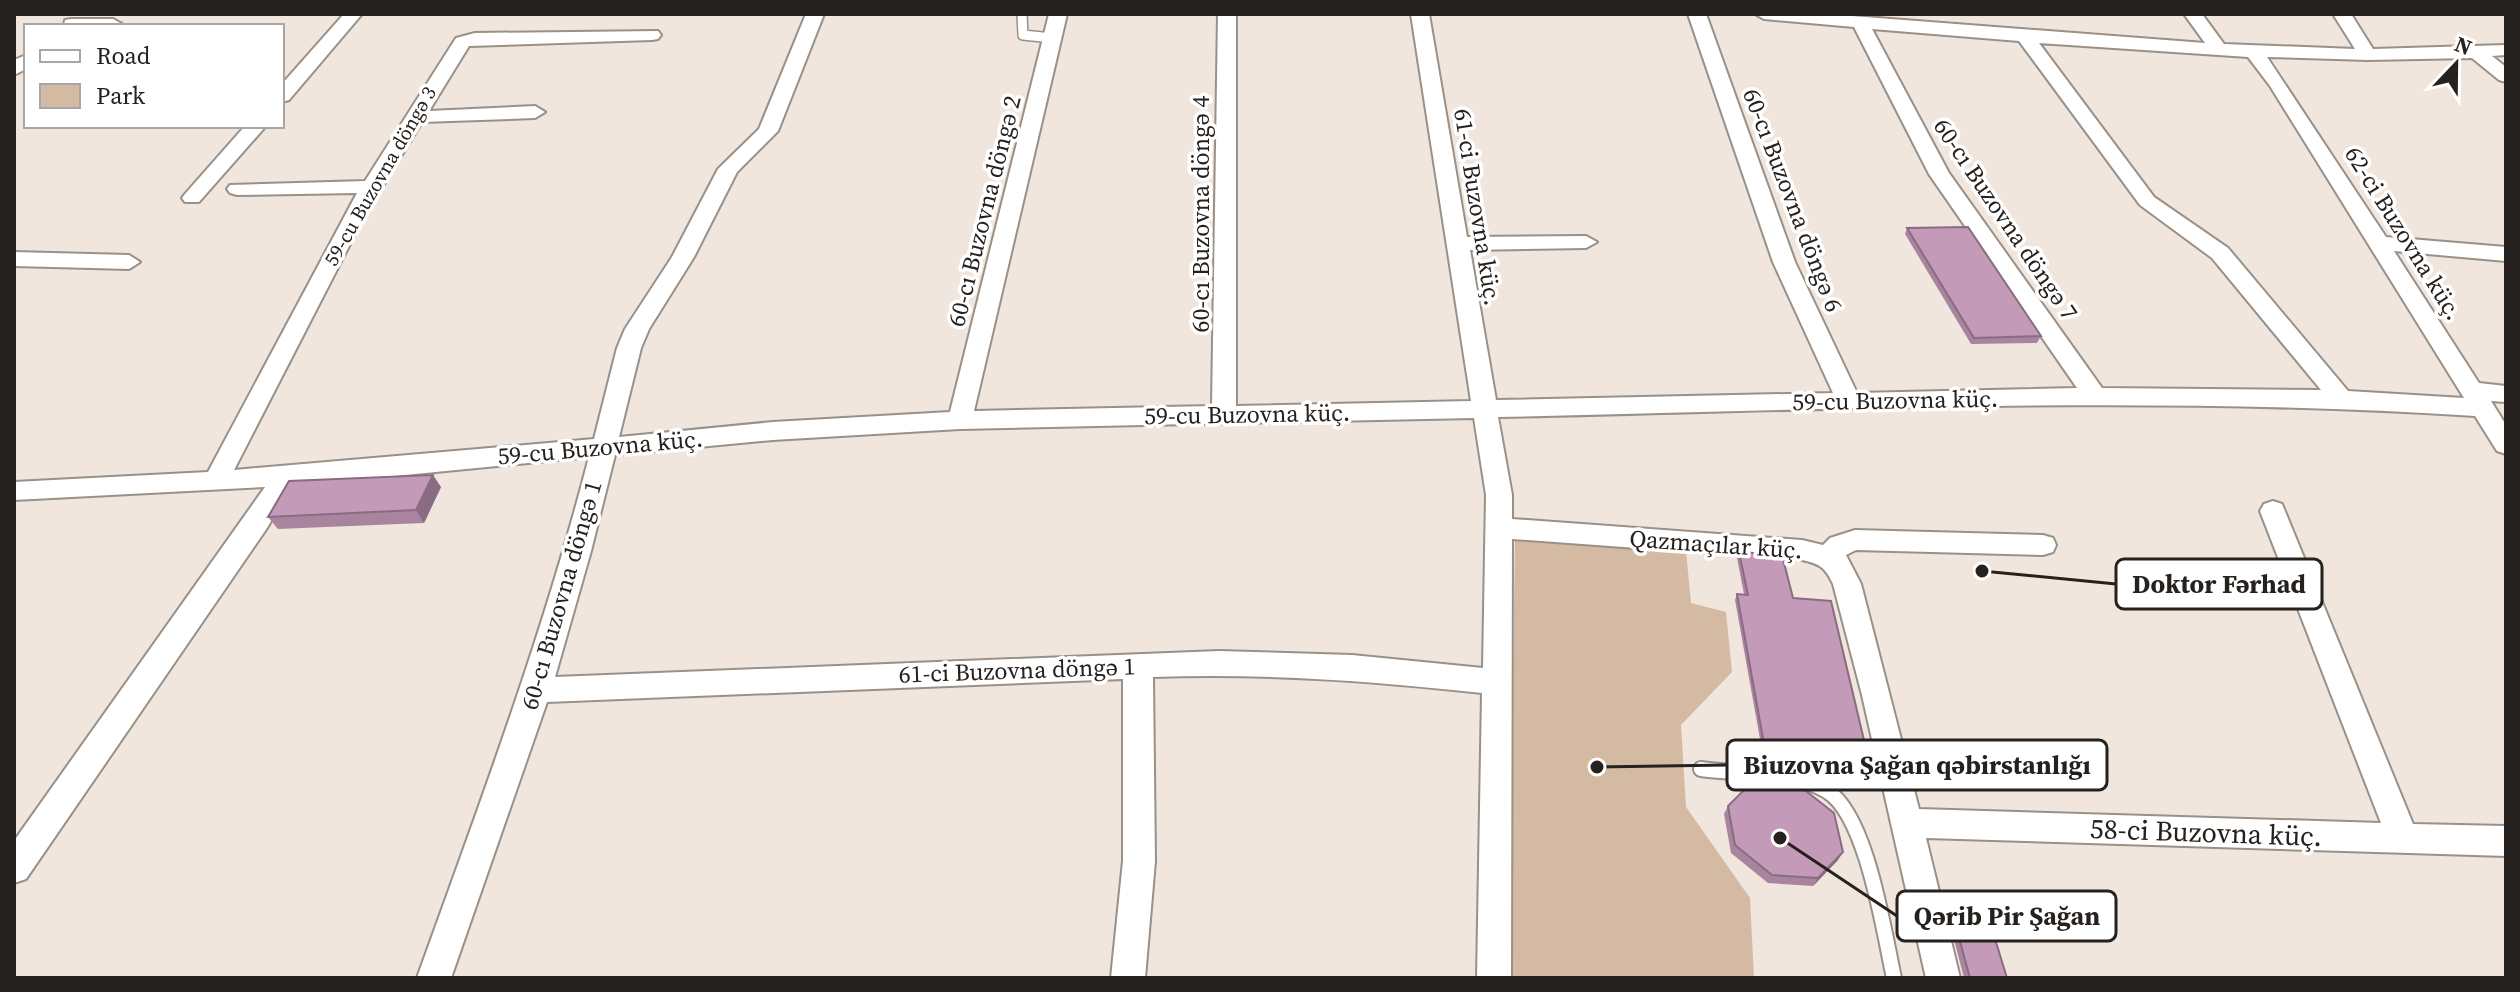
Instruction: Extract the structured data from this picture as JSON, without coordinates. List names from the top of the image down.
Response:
{
  "streets": {
    "street": [
      "59-cu Buzovna döngə 3",
      "60-cı Buzovna döngə 6",
      "61-ci Buzovna küç.",
      "60-cı Buzovna döngə 2",
      "60-cı Buzovna döngə 4",
      "60-cı Buzovna döngə 7",
      "62-ci Buzovna küç.",
      "59-cu Buzovna küç.",
      "Qazmaçılar küç.",
      "60-cı Buzovna döngə 1",
      "61-ci Buzovna döngə 1",
      "58-ci Buzovna küç."
    ]
  },
  "crossings": [
    ["59-cu Buzovna döngə 3", "59-cu Buzovna küç."],
    ["60-cı Buzovna döngə 6", "59-cu Buzovna küç."],
    ["61-ci Buzovna küç.", "59-cu Buzovna küç."],
    ["61-ci Buzovna küç.", "Qazmaçılar küç."],
    ["61-ci Buzovna küç.", "61-ci Buzovna döngə 1"],
    ["60-cı Buzovna döngə 2", "59-cu Buzovna küç."],
    ["60-cı Buzovna döngə 4", "59-cu Buzovna küç."],
    ["60-cı Buzovna döngə 7", "59-cu Buzovna küç."],
    ["62-ci Buzovna küç.", "59-cu Buzovna küç."],
    ["59-cu Buzovna küç.", "60-cı Buzovna döngə 1"],
    ["Qazmaçılar küç.", "58-ci Buzovna küç."],
    ["60-cı Buzovna döngə 1", "61-ci Buzovna döngə 1"]
  ],
  "places": ["Doktor Fərhad", "Biuzovna Şağan qəbirstanlığı", "Qərib Pir Şağan"],
  "legend": ["Road", "Park"],
  "north": "top"
}
